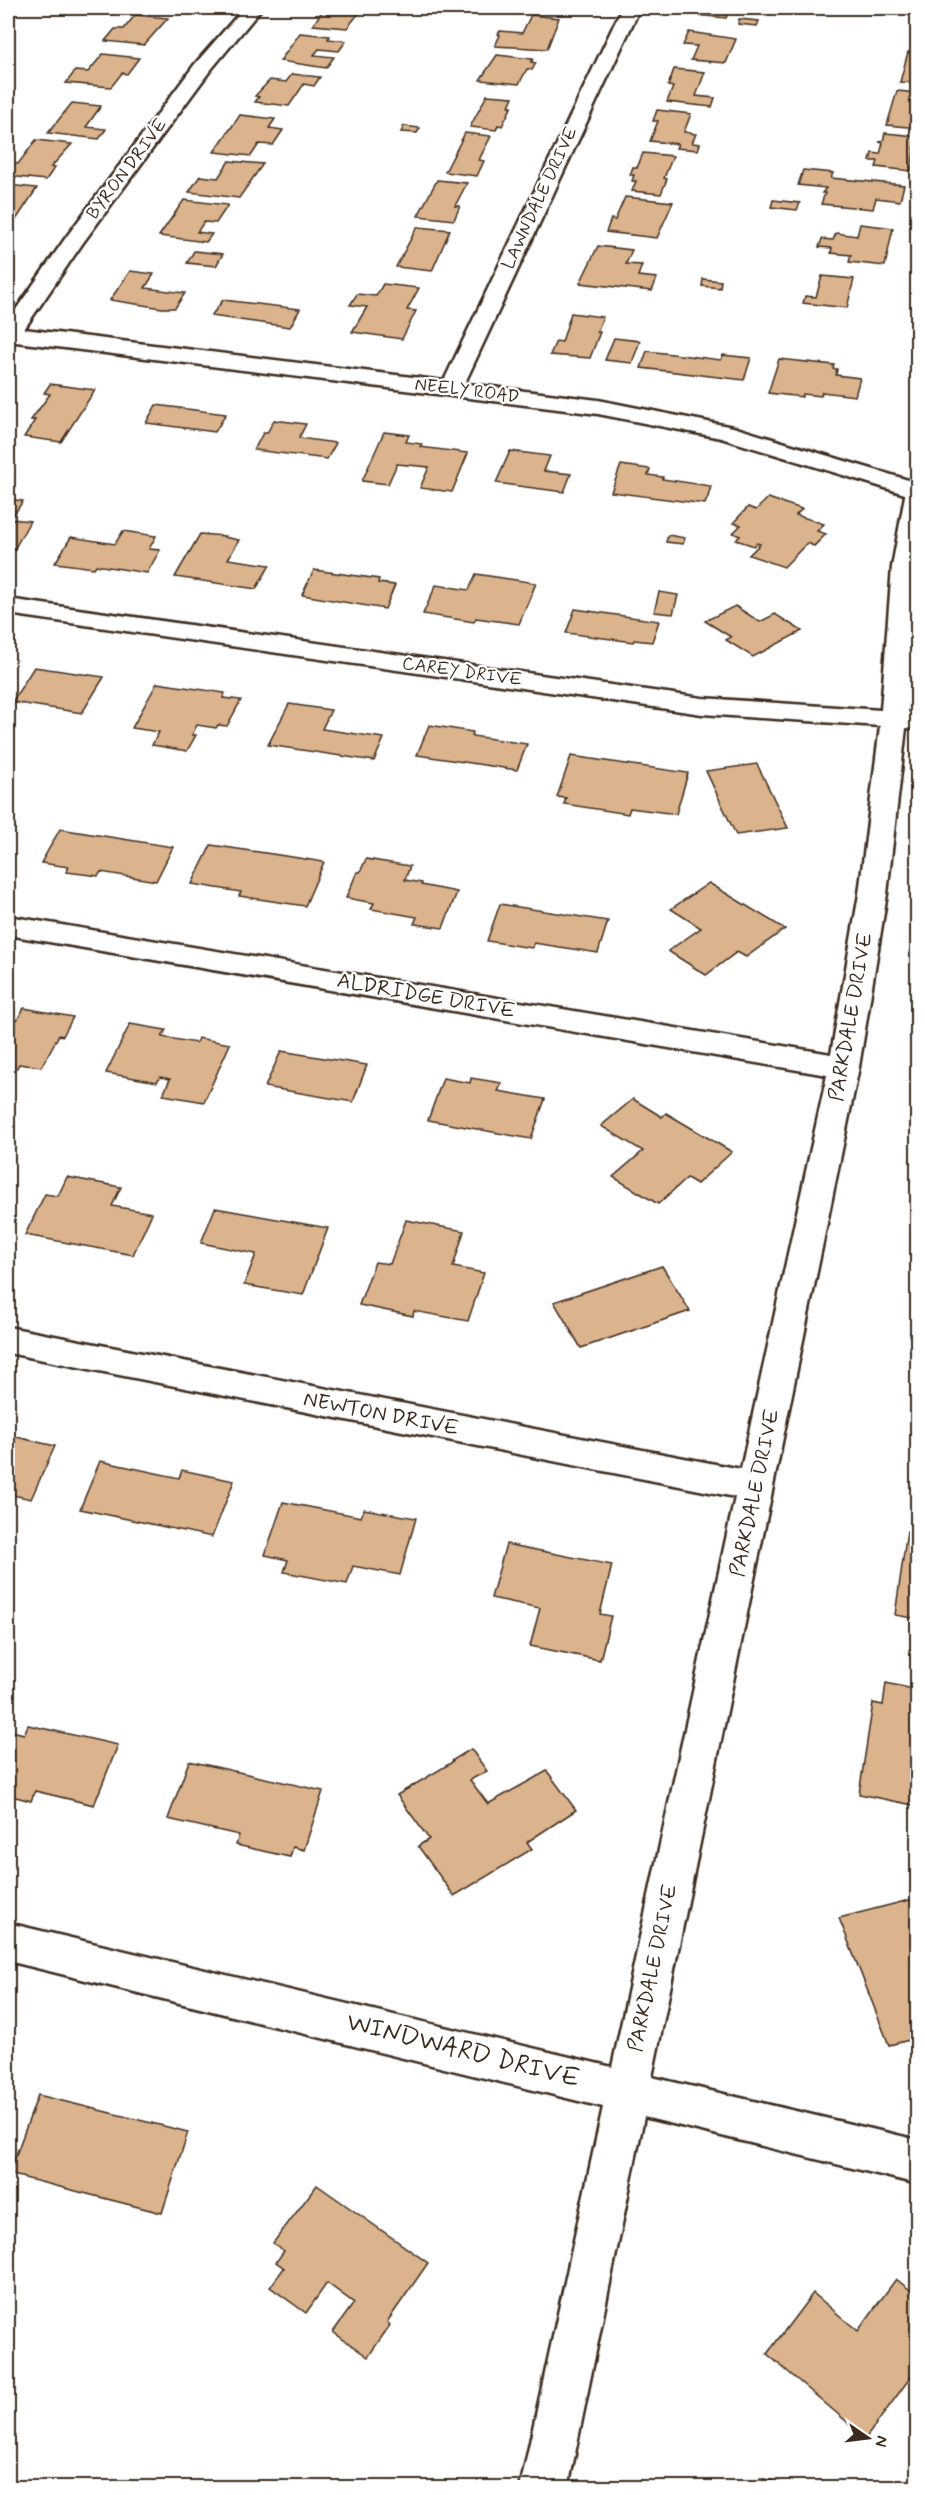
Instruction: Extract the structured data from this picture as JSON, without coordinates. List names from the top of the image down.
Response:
{
  "streets": {
    "street": [
      "BYRON DRIVE",
      "LAWNDALE DRIVE",
      "NEELY ROAD",
      "CAREY DRIVE",
      "ALDRIDGE DRIVE",
      "PARKDALE DRIVE",
      "NEWTON DRIVE",
      "WINDWARD DRIVE"
    ]
  },
  "crossings": [
    ["BYRON DRIVE", "NEELY ROAD"],
    ["LAWNDALE DRIVE", "NEELY ROAD"],
    ["NEELY ROAD", "PARKDALE DRIVE"],
    ["CAREY DRIVE", "PARKDALE DRIVE"],
    ["ALDRIDGE DRIVE", "PARKDALE DRIVE"],
    ["PARKDALE DRIVE", "NEWTON DRIVE"],
    ["PARKDALE DRIVE", "WINDWARD DRIVE"]
  ],
  "north": "right"
}
